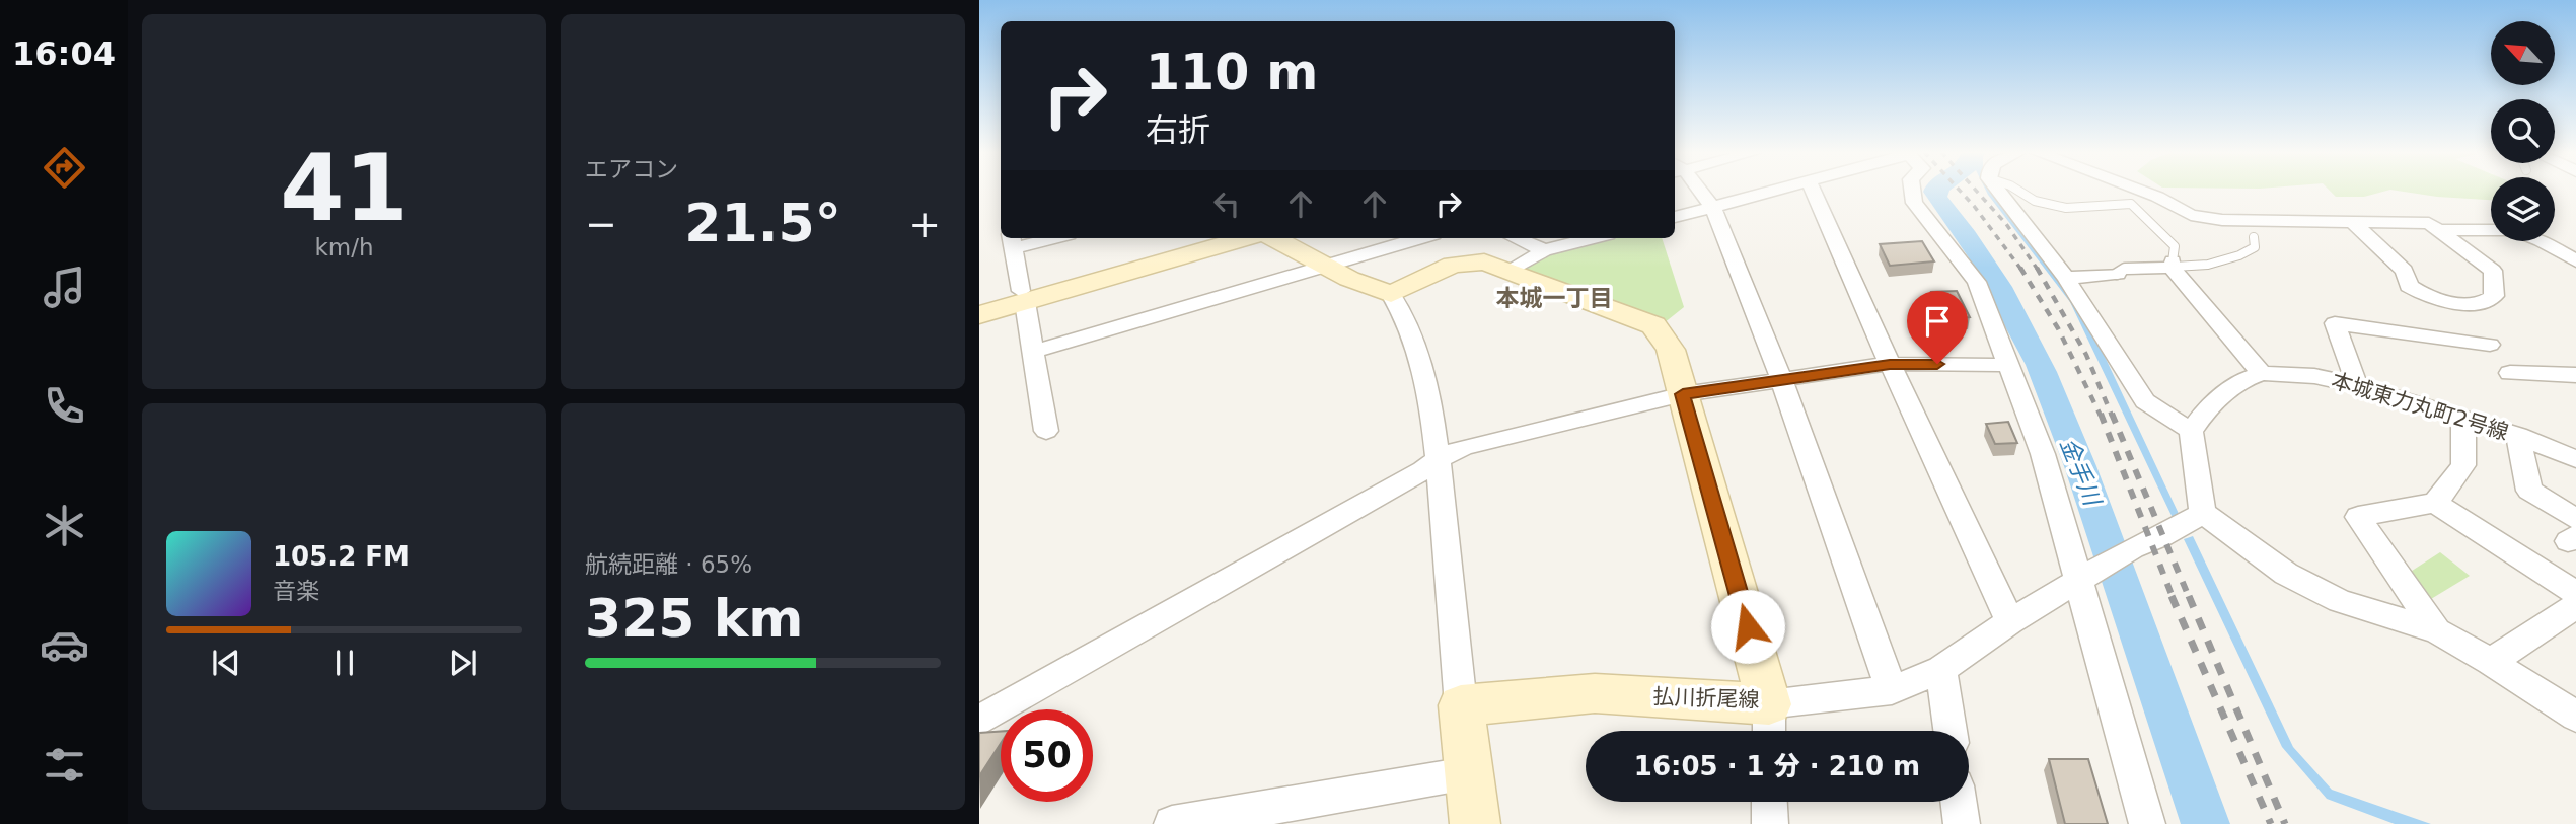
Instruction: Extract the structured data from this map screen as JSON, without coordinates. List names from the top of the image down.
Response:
{
  "streets": {
    "main road": ["払川折尾線"],
    "street": ["本城東力丸町2号線"]
  },
  "districts": ["本城一丁目"],
  "water": ["金手川"],
  "north": "top left",
  "page": {
    "tabs": "16:04",
    "tile": [
      ["41", "km/h"],
      "エアコン",
      ["航続距離 · 65%", "325 km"]
    ],
    "turn": ["110 m", "右折"],
    "heat": ["−", "21.5°", "+"],
    "song": ["105.2 FM", "音楽"],
    "limit": "50",
    "trip": "16:05 · 1 分 · 210 m"
  }
}
